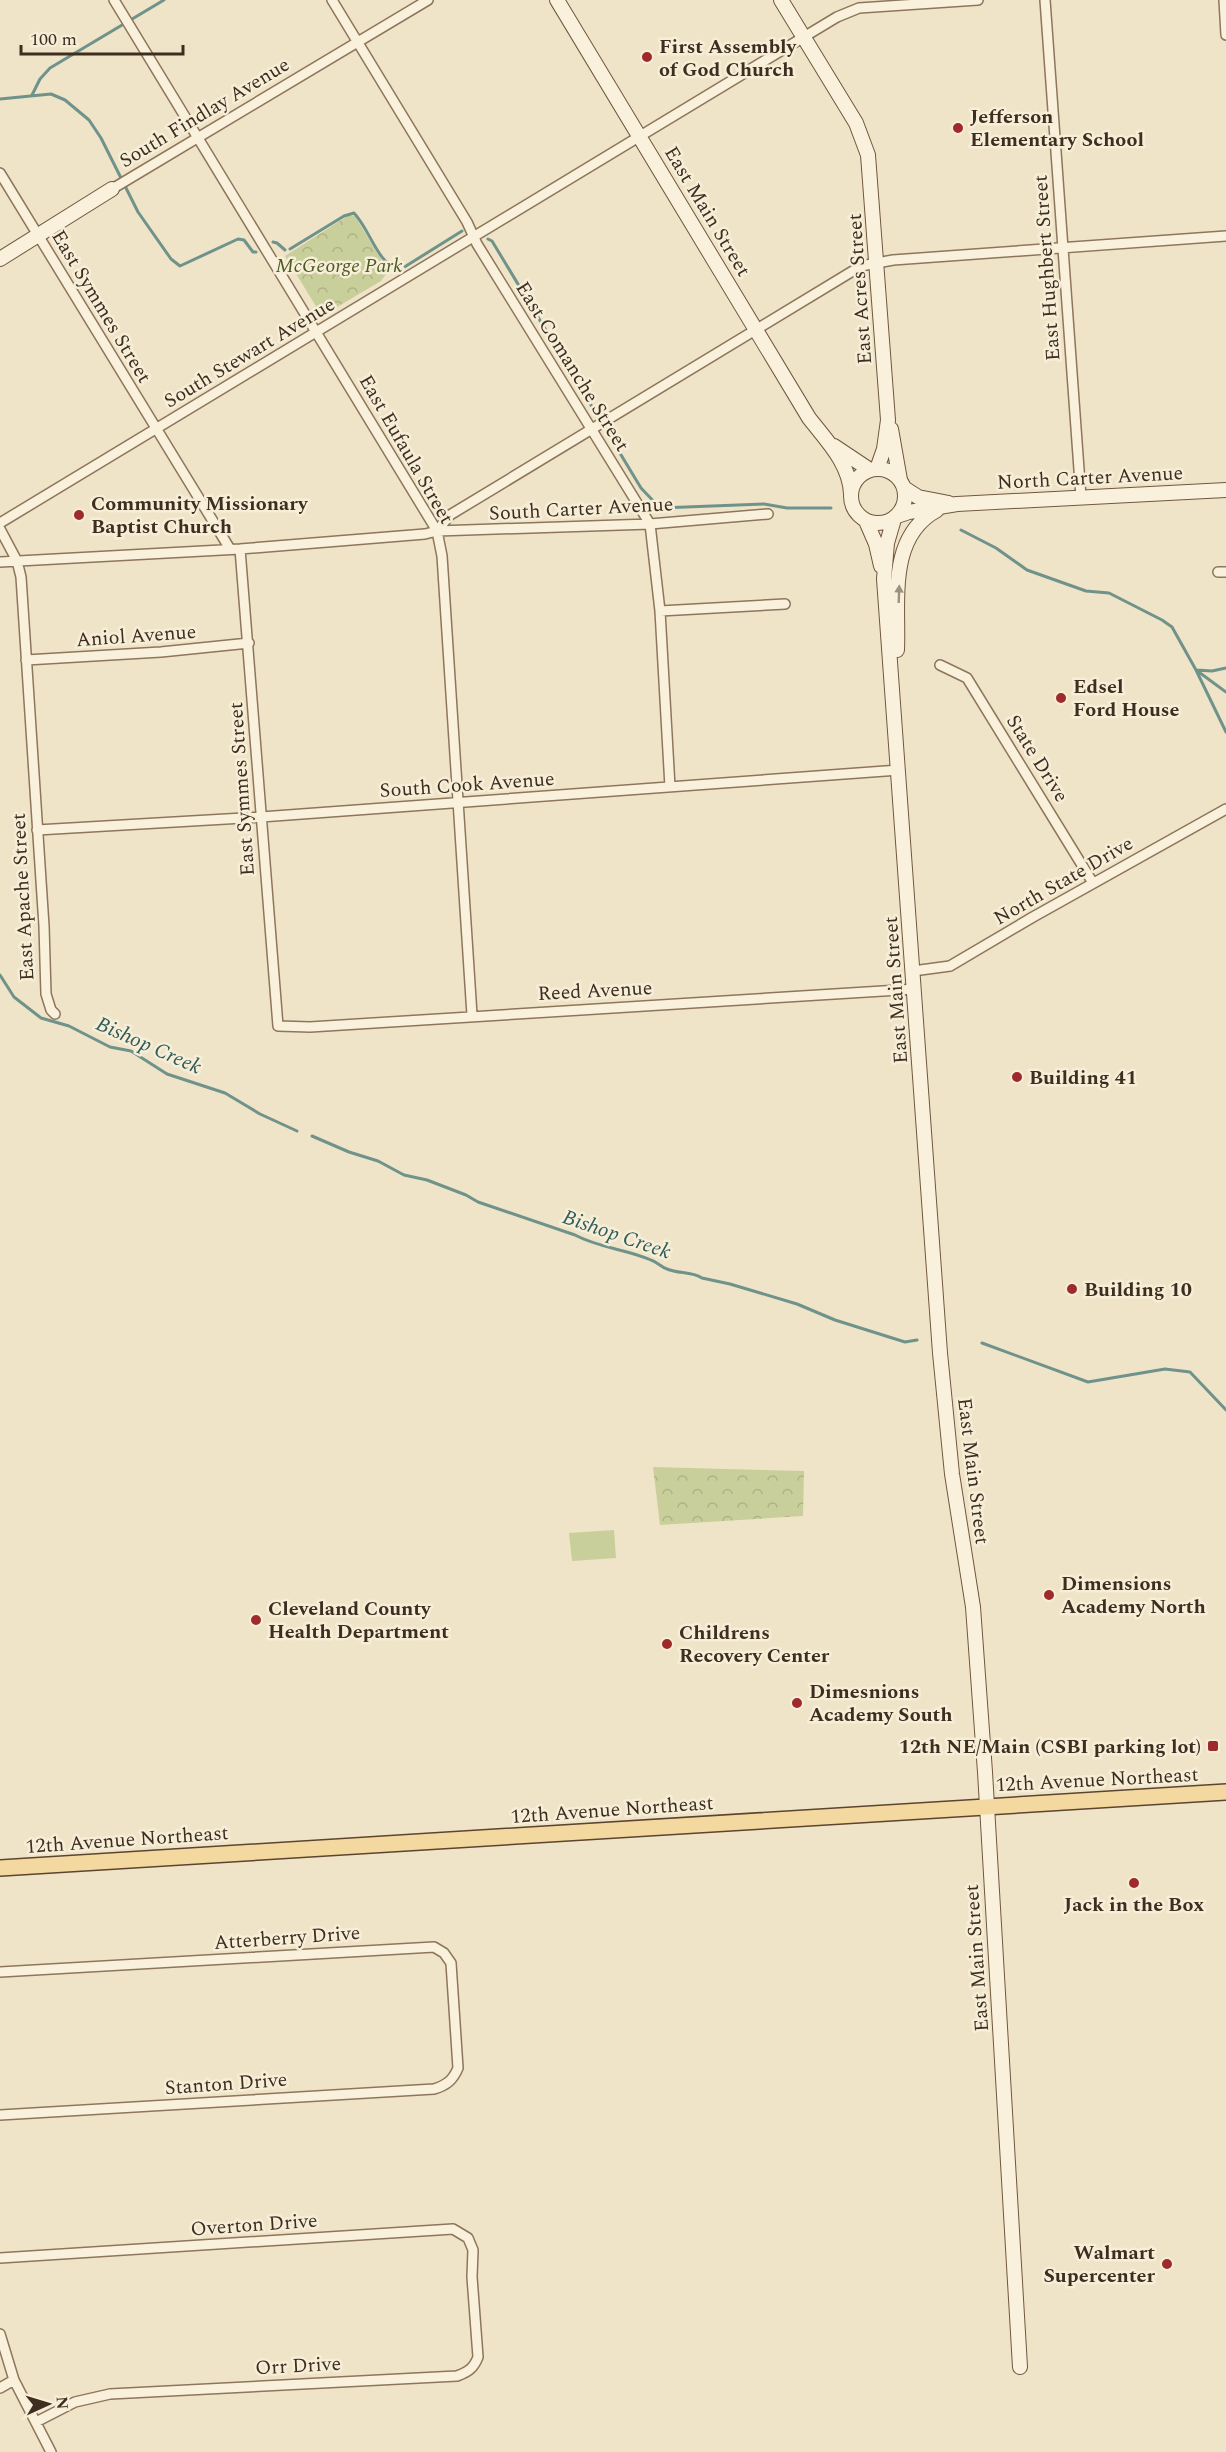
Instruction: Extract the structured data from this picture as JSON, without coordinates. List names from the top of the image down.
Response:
{
  "streets": {
    "main road": ["12th Avenue Northeast"],
    "street": [
      "South Findlay Avenue",
      "East Main Street",
      "East Hughbert Street",
      "East Acres Street",
      "East Symmes Street",
      "South Stewart Avenue",
      "East Comanche Street",
      "East Eufaula Street",
      "North Carter Avenue",
      "South Carter Avenue",
      "Aniol Avenue",
      "State Drive",
      "South Cook Avenue",
      "North State Drive",
      "East Apache Street",
      "Reed Avenue",
      "Atterberry Drive",
      "Stanton Drive",
      "Overton Drive",
      "Orr Drive"
    ]
  },
  "crossings": [
    ["South Findlay Avenue", "East Symmes Street"],
    ["South Findlay Avenue", "East Comanche Street"],
    ["South Findlay Avenue", "East Eufaula Street"],
    ["East Main Street", "East Acres Street"],
    ["East Main Street", "South Stewart Avenue"],
    ["East Main Street", "North Carter Avenue"],
    ["East Main Street", "South Cook Avenue"],
    ["East Main Street", "North State Drive"],
    ["East Main Street", "Reed Avenue"],
    ["East Main Street", "12th Avenue Northeast"],
    ["East Hughbert Street", "North Carter Avenue"],
    ["East Acres Street", "South Stewart Avenue"],
    ["East Acres Street", "North Carter Avenue"],
    ["East Symmes Street", "South Stewart Avenue"],
    ["East Symmes Street", "South Carter Avenue"],
    ["East Symmes Street", "Aniol Avenue"],
    ["East Symmes Street", "South Cook Avenue"],
    ["East Symmes Street", "Reed Avenue"],
    ["South Stewart Avenue", "East Comanche Street"],
    ["South Stewart Avenue", "East Eufaula Street"],
    ["East Comanche Street", "South Carter Avenue"],
    ["East Comanche Street", "South Cook Avenue"],
    ["East Eufaula Street", "South Carter Avenue"],
    ["East Eufaula Street", "South Cook Avenue"],
    ["East Eufaula Street", "Reed Avenue"],
    ["South Carter Avenue", "East Apache Street"],
    ["Aniol Avenue", "East Apache Street"],
    ["State Drive", "North State Drive"],
    ["South Cook Avenue", "East Apache Street"],
    ["Atterberry Drive", "Stanton Drive"],
    ["Overton Drive", "Orr Drive"]
  ],
  "water": ["Bishop Creek"],
  "parks": ["McGeorge Park"],
  "places": {
    "other": [
      "First Assembly of God Church",
      "Jefferson Elementary School",
      "Community Missionary Baptist Church",
      "Edsel Ford House",
      "Building 41",
      "Building 10",
      "Dimensions Academy North",
      "Cleveland County Health Department",
      "Childrens Recovery Center",
      "Dimesnions Academy South",
      "Jack in the Box",
      "Walmart Supercenter"
    ],
    "transit": ["12th NE/Main (CSBI parking lot)"]
  },
  "scale_bar": "100 m",
  "north": "right"
}
